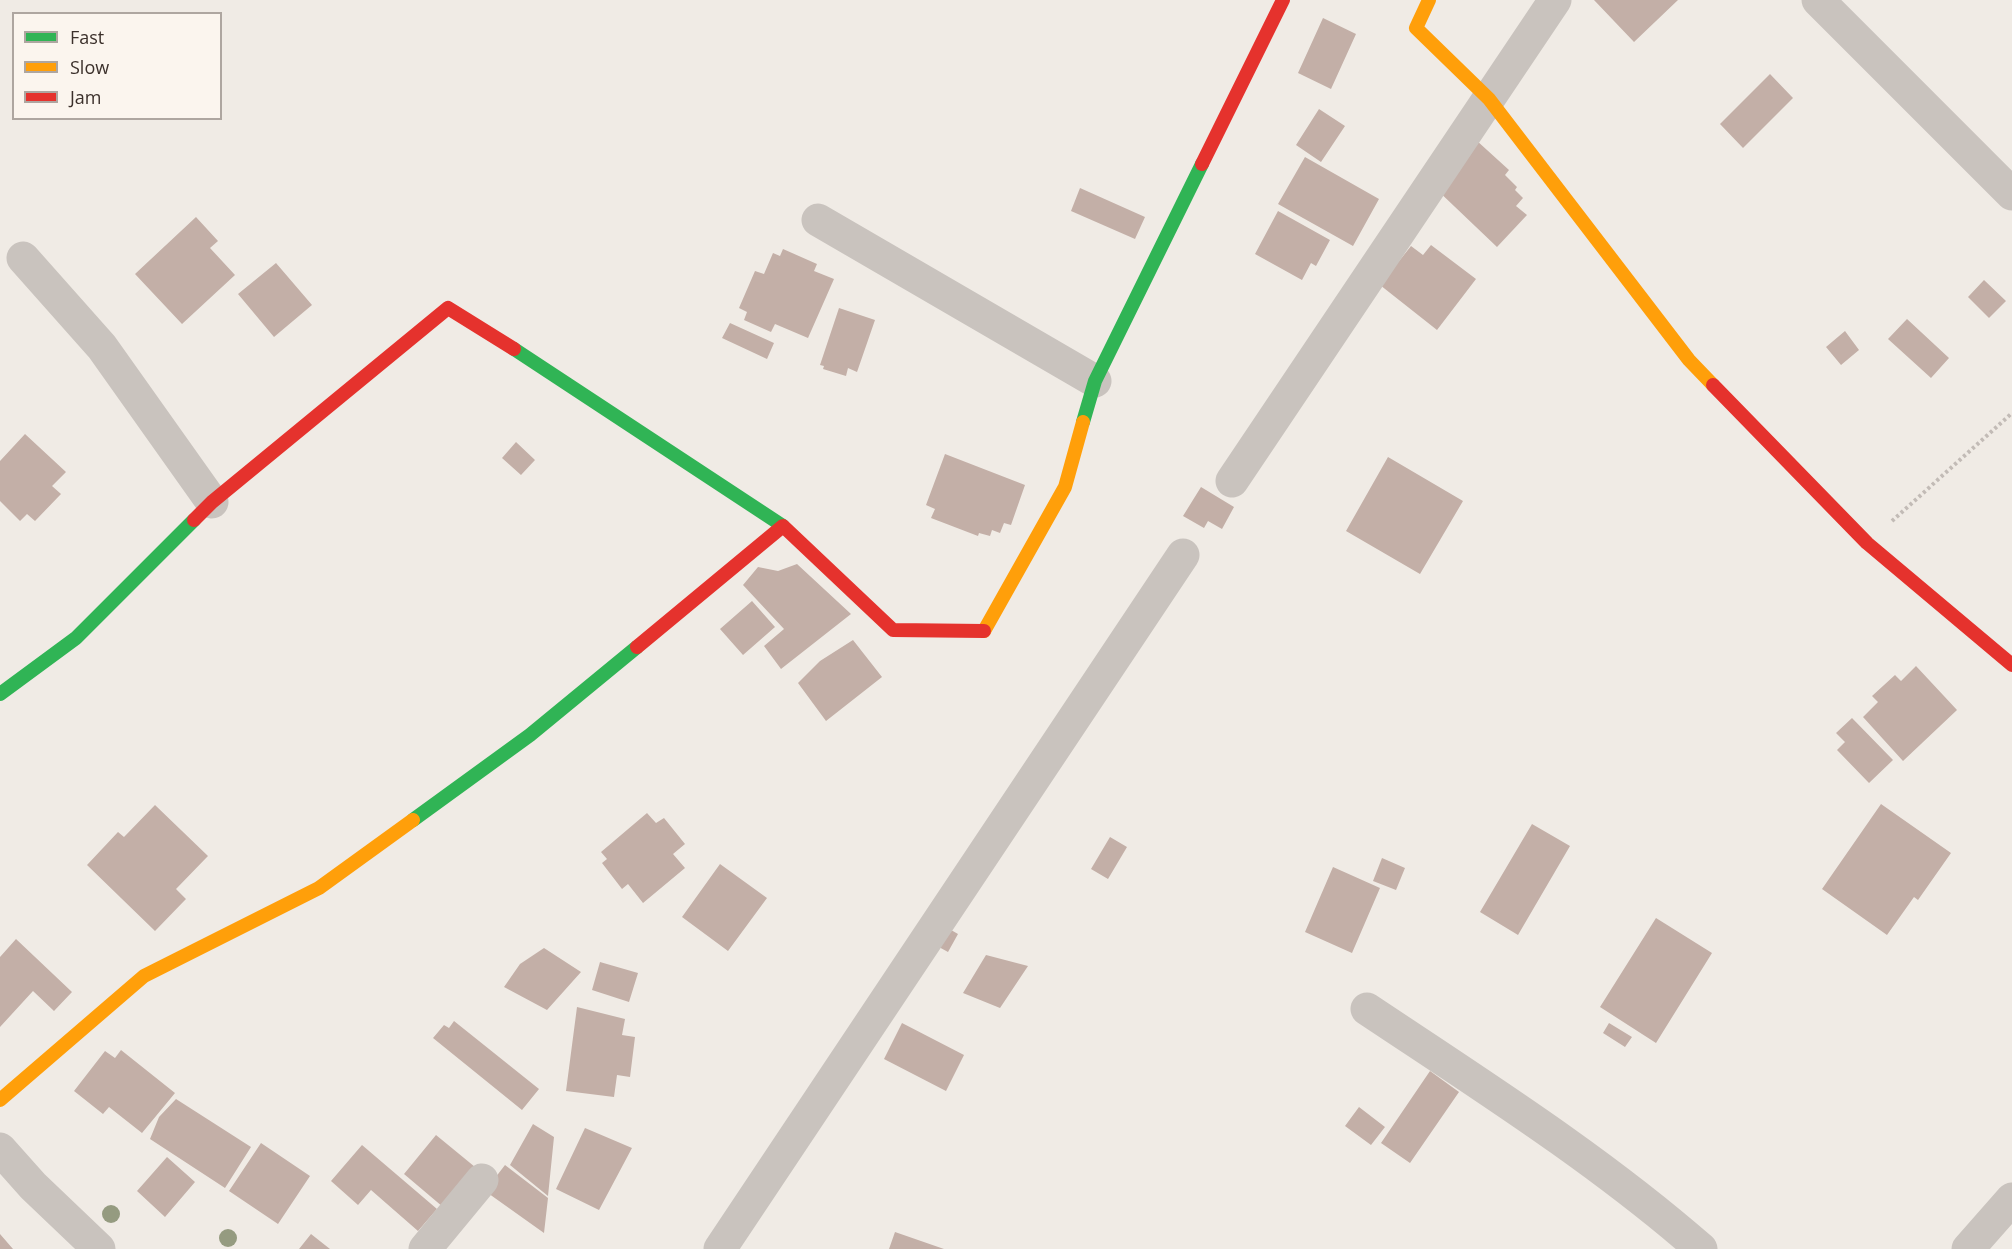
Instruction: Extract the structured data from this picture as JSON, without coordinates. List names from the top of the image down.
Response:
{
  "legend": ["Fast", "Slow", "Jam"]
}
